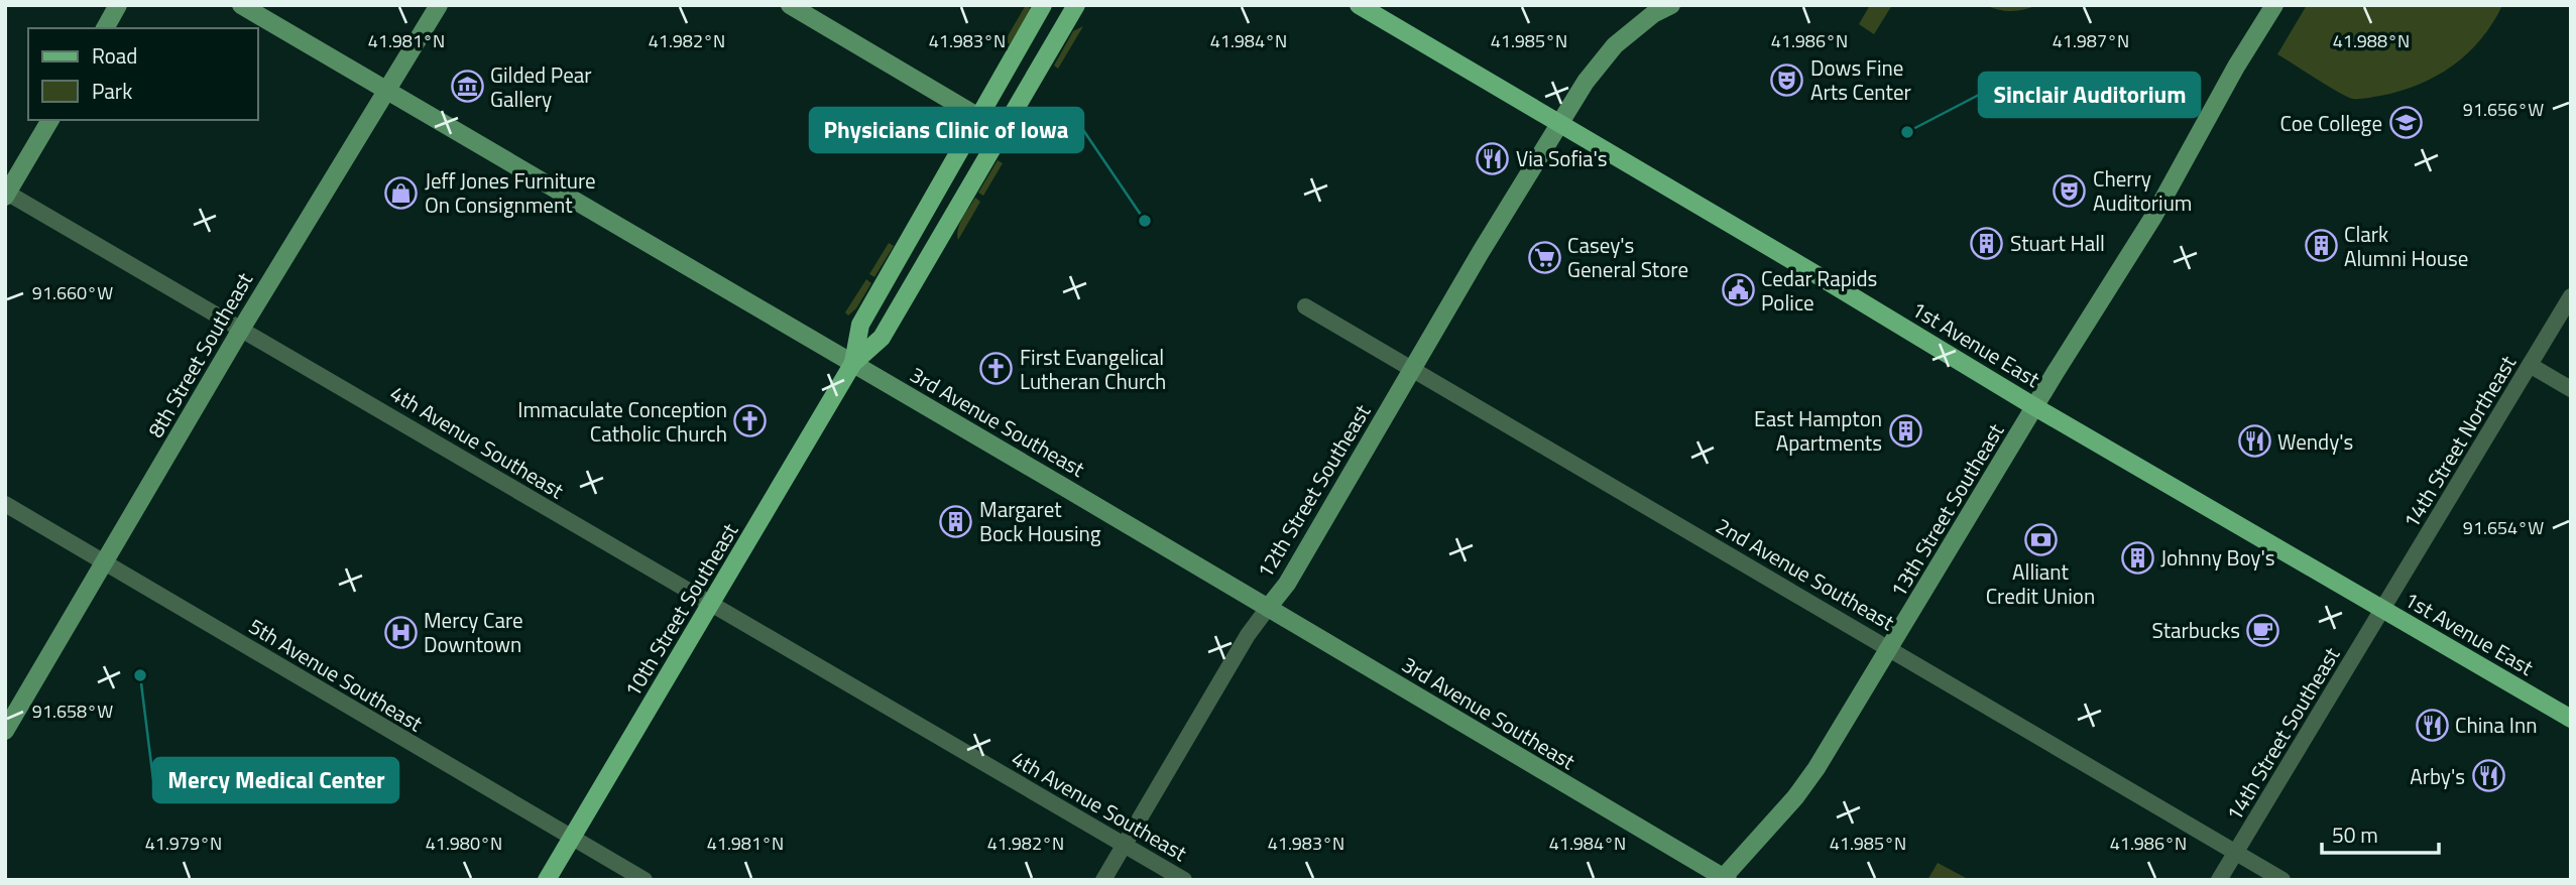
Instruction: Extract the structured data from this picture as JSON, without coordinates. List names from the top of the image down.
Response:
{
  "streets": {
    "main road": [
      "1st Avenue East",
      "8th Street Southeast",
      "3rd Avenue Southeast",
      "12th Street Southeast",
      "13th Street Southeast",
      "10th Street Southeast"
    ],
    "street": [
      "4th Avenue Southeast",
      "14th Street Northeast",
      "2nd Avenue Southeast",
      "5th Avenue Southeast",
      "14th Street Southeast"
    ]
  },
  "crossings": [
    ["1st Avenue East", "14th Street Northeast"],
    ["1st Avenue East", "12th Street Southeast"],
    ["1st Avenue East", "13th Street Southeast"],
    ["1st Avenue East", "14th Street Southeast"],
    ["8th Street Southeast", "3rd Avenue Southeast"],
    ["8th Street Southeast", "4th Avenue Southeast"],
    ["8th Street Southeast", "5th Avenue Southeast"],
    ["3rd Avenue Southeast", "12th Street Southeast"],
    ["3rd Avenue Southeast", "13th Street Southeast"],
    ["3rd Avenue Southeast", "10th Street Southeast"],
    ["4th Avenue Southeast", "12th Street Southeast"],
    ["4th Avenue Southeast", "10th Street Southeast"],
    ["14th Street Northeast", "14th Street Southeast"],
    ["12th Street Southeast", "2nd Avenue Southeast"],
    ["13th Street Southeast", "2nd Avenue Southeast"],
    ["2nd Avenue Southeast", "14th Street Southeast"],
    ["10th Street Southeast", "5th Avenue Southeast"]
  ],
  "places": {
    "theatre": ["Dows Fine Arts Center", "Cherry Auditorium"],
    "museum": ["Gilded Pear Gallery"],
    "school or university": ["Coe College"],
    "other": ["Sinclair Auditorium", "Physicians Clinic of Iowa", "Mercy Medical Center"],
    "restaurant": [
      "Via Sofia's",
      "Wendy's",
      "China Inn",
      "Arby's"
    ],
    "shop": ["Jeff Jones Furniture On Consignment"],
    "building": [
      "Stuart Hall",
      "Clark Alumni House",
      "East Hampton Apartments",
      "Margaret Bock Housing",
      "Johnny Boy's"
    ],
    "supermarket": ["Casey's General Store"],
    "public building": ["Cedar Rapids Police"],
    "church": ["First Evangelical Lutheran Church", "Immaculate Conception Catholic Church"],
    "bank": ["Alliant Credit Union"],
    "cafe": ["Starbucks"],
    "hospital": ["Mercy Care Downtown"]
  },
  "legend": ["Road", "Park"],
  "scale_bar": "50 m",
  "coordinates": [
    "41.981°N",
    "41.982°N",
    "41.983°N",
    "41.984°N",
    "41.985°N",
    "41.986°N",
    "41.987°N",
    "41.988°N",
    "91.656°W",
    "91.660°W",
    "91.654°W",
    "91.658°W",
    "41.979°N",
    "41.980°N"
  ]
}
